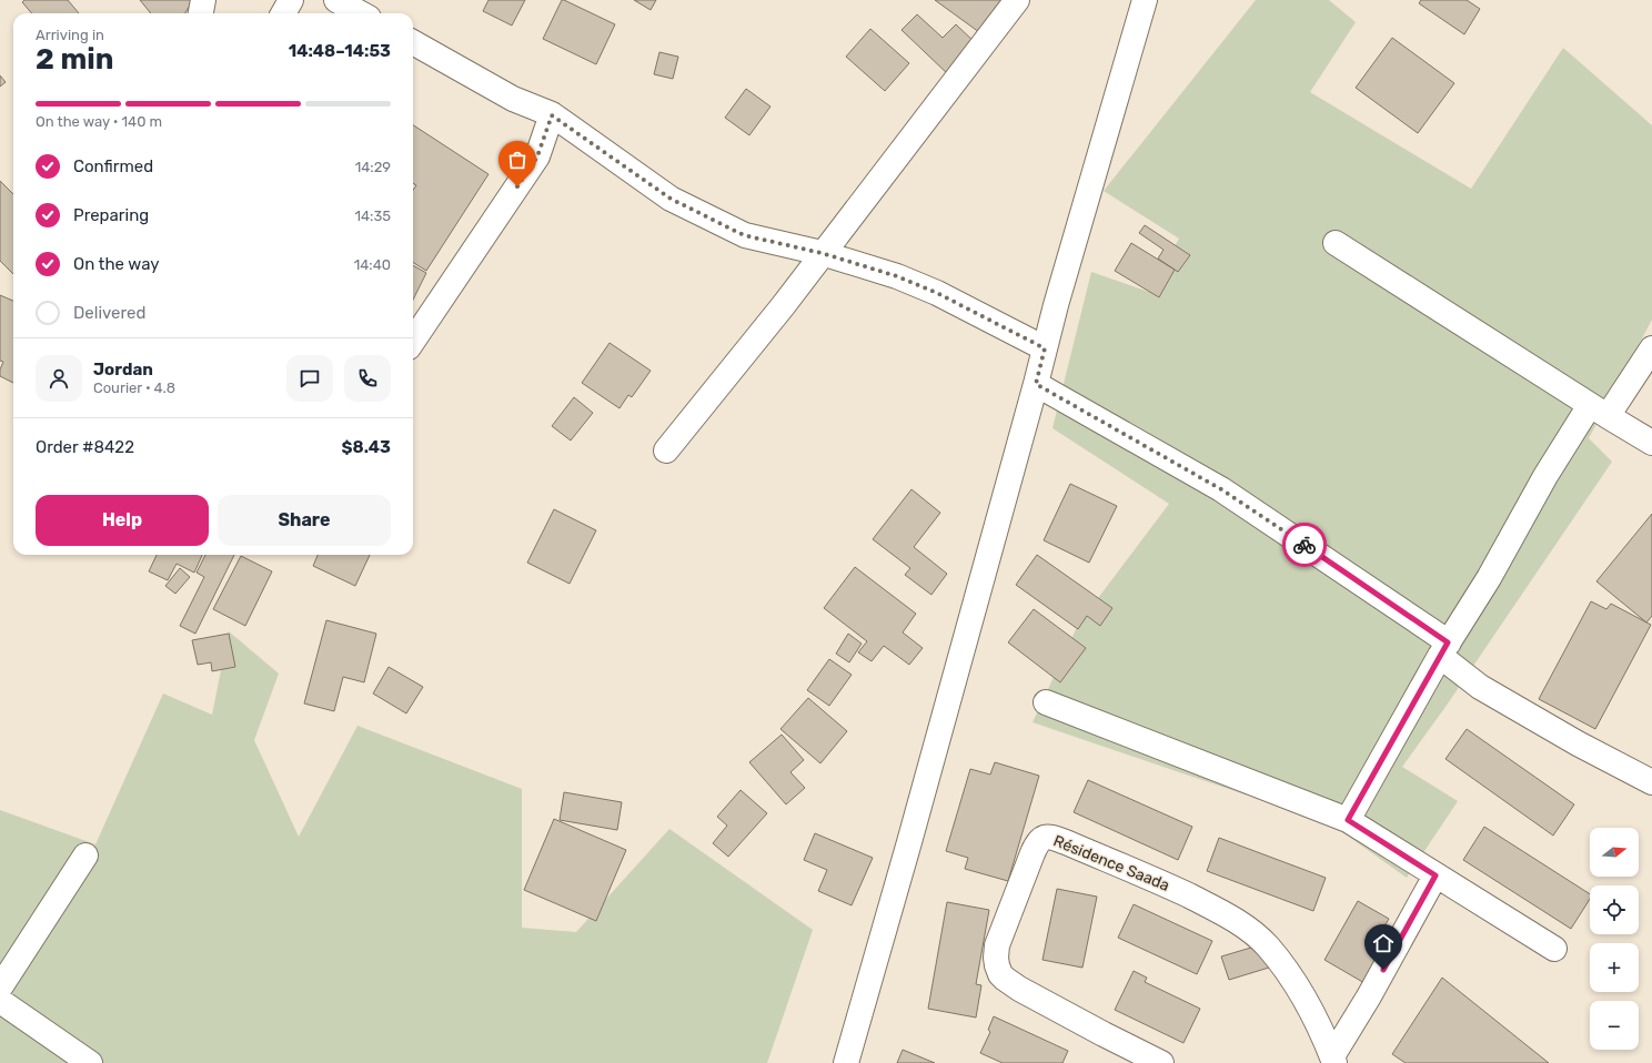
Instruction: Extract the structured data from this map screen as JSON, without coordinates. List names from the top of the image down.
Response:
{
  "streets": {
    "street": ["Résidence Saada"]
  },
  "north": "right",
  "page": {
    "heading": ["2 min", "Arriving in", "14:48–14:53"],
    "panel": [
      "Jordan",
      "Courier · 4.8",
      "Order #8422",
      "$8.43"
    ],
    "bar": "On the way · 140 m",
    "list": [
      ["Confirmed", "14:29"],
      ["Preparing", "14:35"],
      ["On the way", "14:40"],
      "Delivered"
    ],
    "buttons": ["Help", "Share"],
    "map_buttons": ["+", "−"]
  }
}
